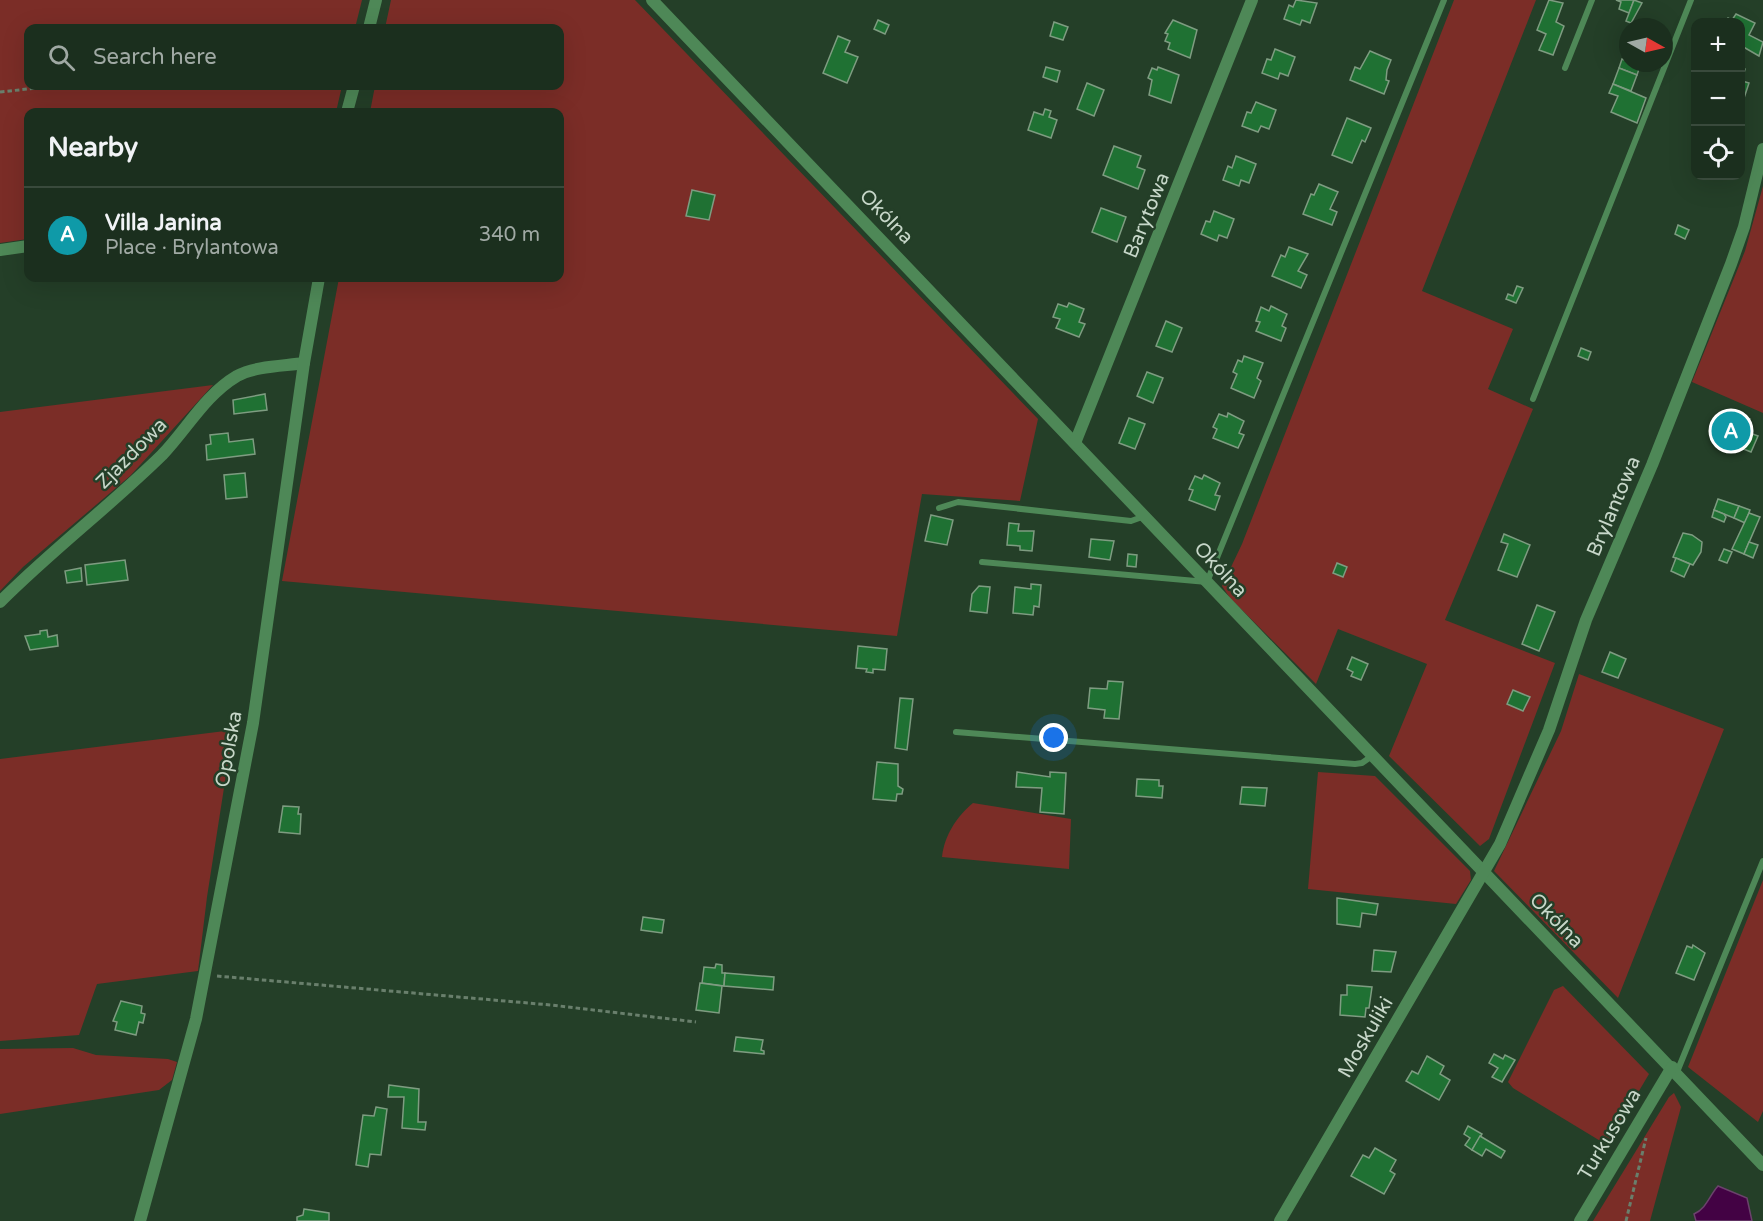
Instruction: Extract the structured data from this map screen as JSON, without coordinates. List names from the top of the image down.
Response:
{
  "streets": {
    "street": [
      "Barytowa",
      "Okólna",
      "Zjazdowa",
      "Brylantowa",
      "Opolska",
      "Moskuliki",
      "Turkusowa"
    ]
  },
  "crossings": [
    ["Barytowa", "Okólna"],
    ["Okólna", "Brylantowa"],
    ["Okólna", "Moskuliki"],
    ["Okólna", "Turkusowa"],
    ["Zjazdowa", "Opolska"],
    ["Brylantowa", "Moskuliki"]
  ],
  "north": "right",
  "page": {
    "map_buttons": ["+", "−"],
    "search": "Search here",
    "heading": "Nearby",
    "list": [
      {
        "mark": "A",
        "name": "Villa Janina",
        "note": "Place · Brylantowa",
        "value": "340 m"
      }
    ],
    "pins": "A"
  }
}
